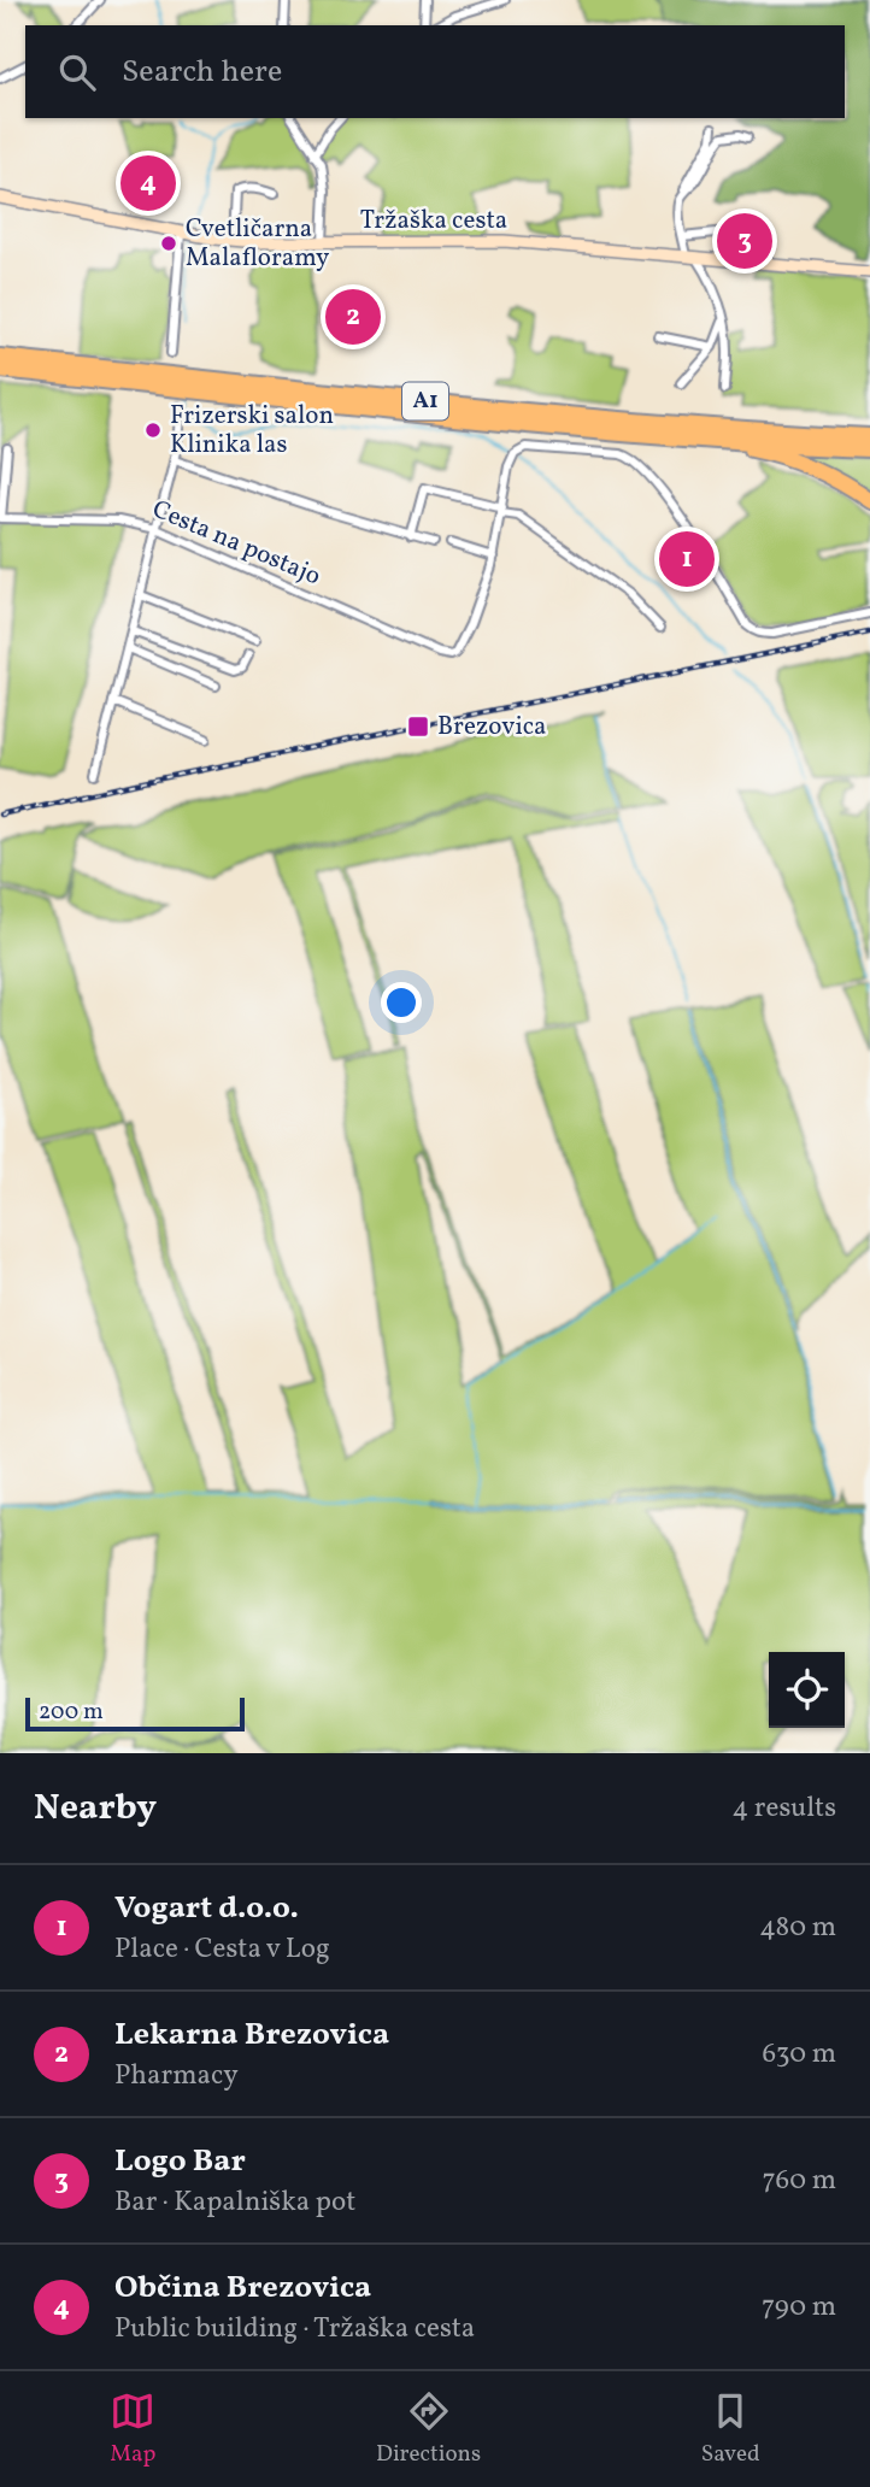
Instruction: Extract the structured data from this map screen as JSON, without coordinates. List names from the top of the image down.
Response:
{
  "streets": {
    "highway": ["A1"],
    "main road": ["Tržaška cesta"],
    "street": ["Cesta na postajo"]
  },
  "places": {
    "other": ["Cvetličarna Malafloramy", "Frizerski salon Klinika las"],
    "transit": ["Brezovica"]
  },
  "scale_bar": "200 m",
  "page": {
    "search": "Search here",
    "pins": [
      "4",
      "3",
      "2",
      "1"
    ],
    "scale": "200 m",
    "heading": ["Nearby", "4 results"],
    "list": [
      {
        "mark": "1",
        "name": "Vogart d.o.o.",
        "note": "Place · Cesta v Log",
        "value": "480 m"
      },
      {
        "mark": "2",
        "name": "Lekarna Brezovica",
        "note": "Pharmacy",
        "value": "630 m"
      },
      {
        "mark": "3",
        "name": "Logo Bar",
        "note": "Bar · Kapalniška pot",
        "value": "760 m"
      },
      {
        "mark": "4",
        "name": "Občina Brezovica",
        "note": "Public building · Tržaška cesta",
        "value": "790 m"
      }
    ],
    "nav": ["Map", "Directions", "Saved"]
  }
}
